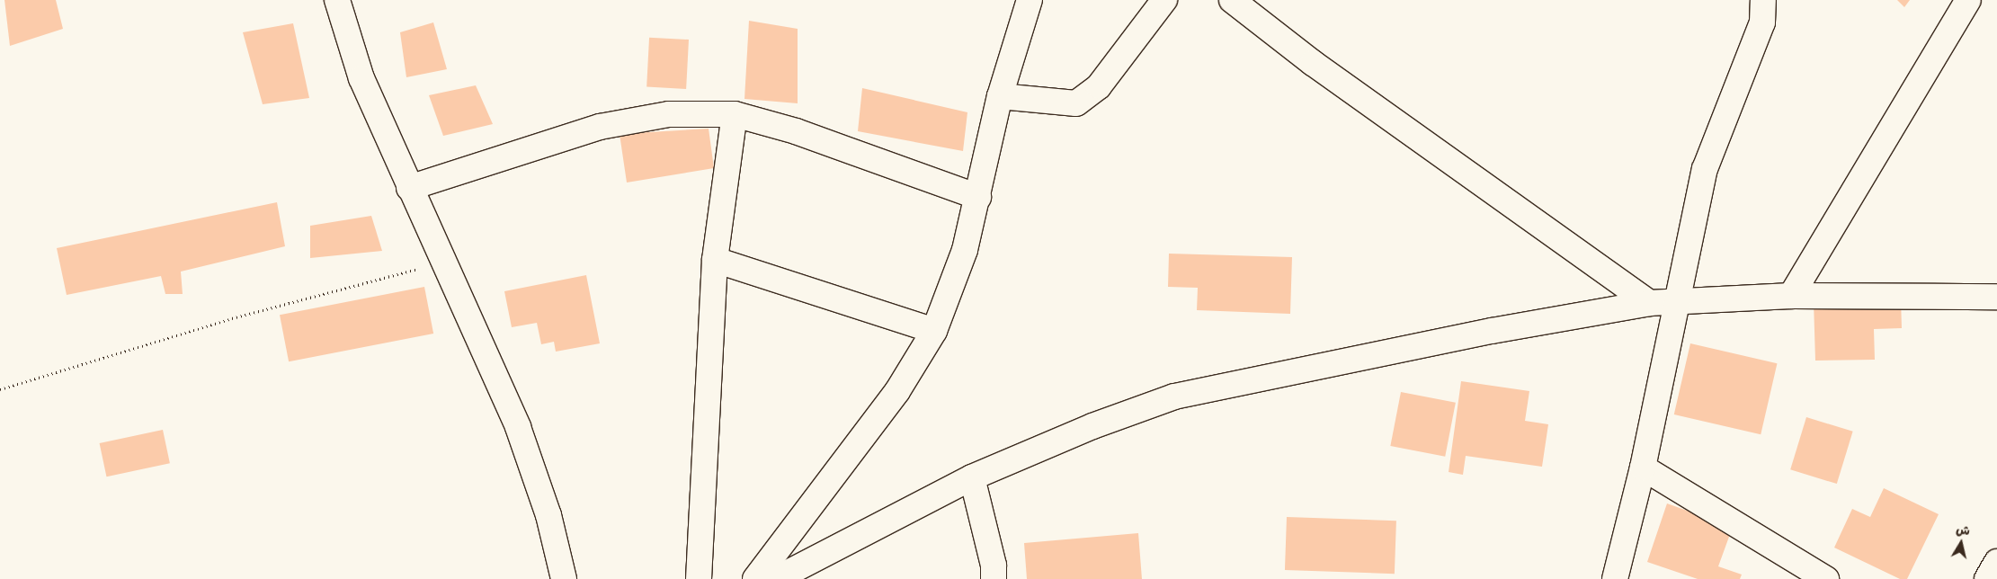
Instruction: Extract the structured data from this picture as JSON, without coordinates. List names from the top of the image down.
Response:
{
  "north": "top"
}
